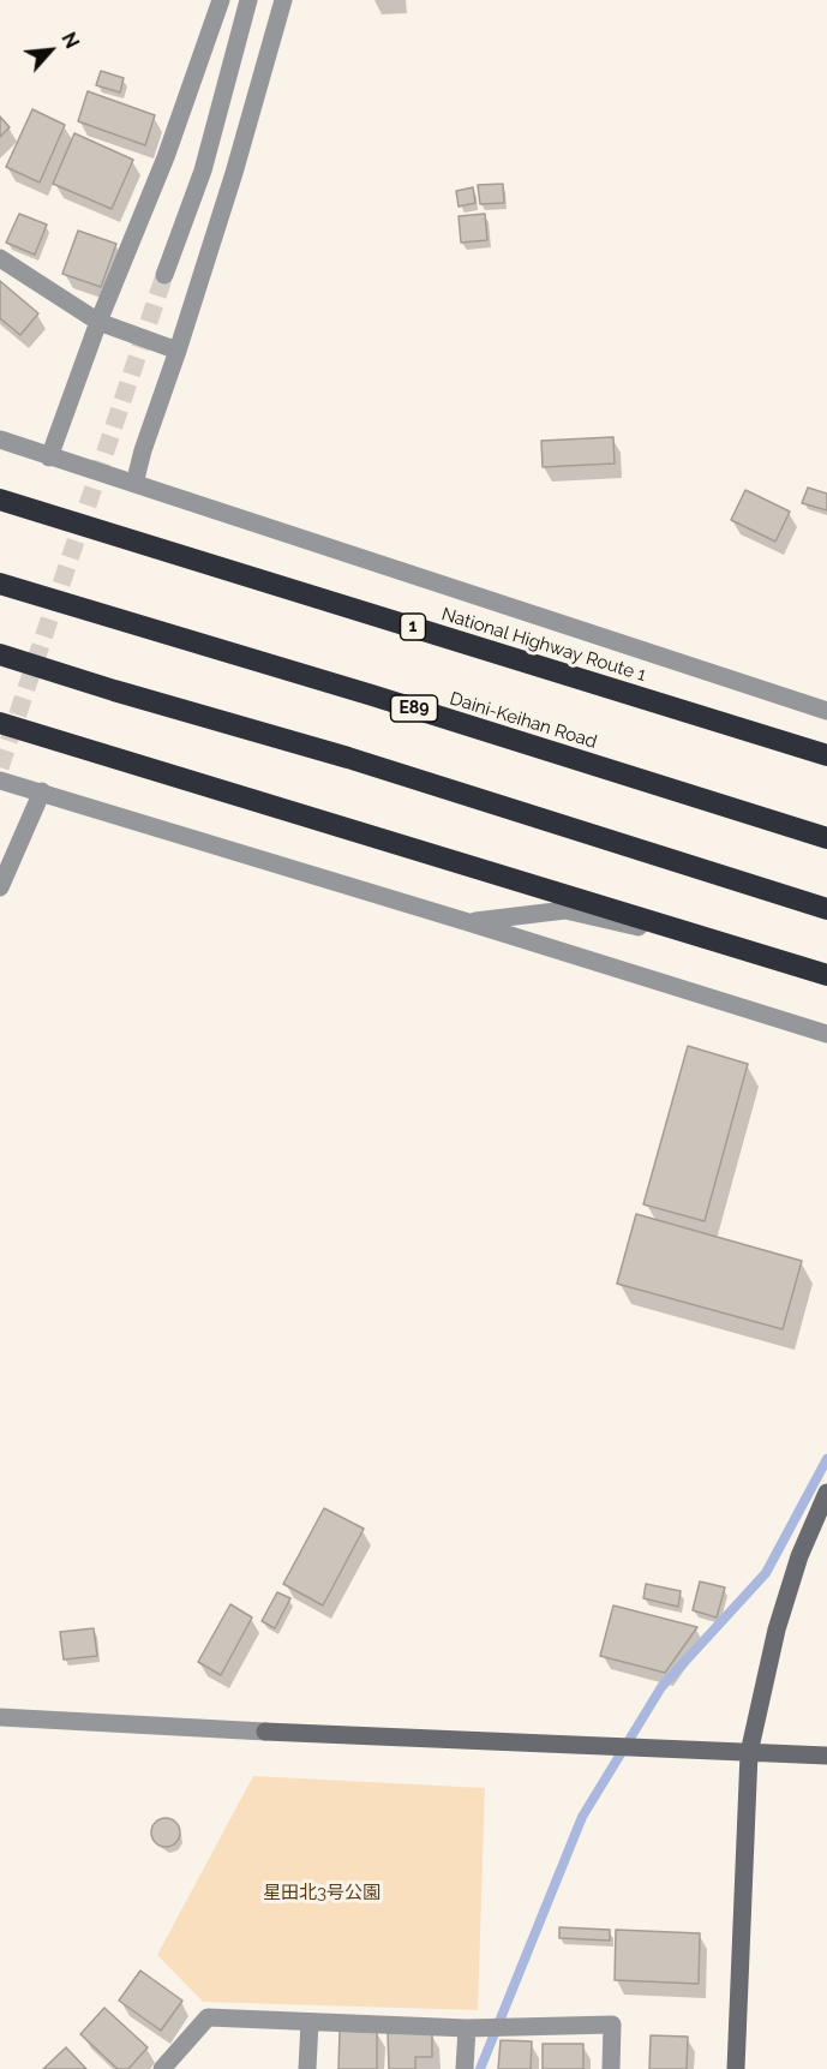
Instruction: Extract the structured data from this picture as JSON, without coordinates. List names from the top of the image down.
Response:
{
  "streets": {
    "highway": [
      "1",
      "National Highway Route 1",
      "E89",
      "Daini-Keihan Road"
    ]
  },
  "parks": ["星田北3号公園"],
  "north": "top right"
}
